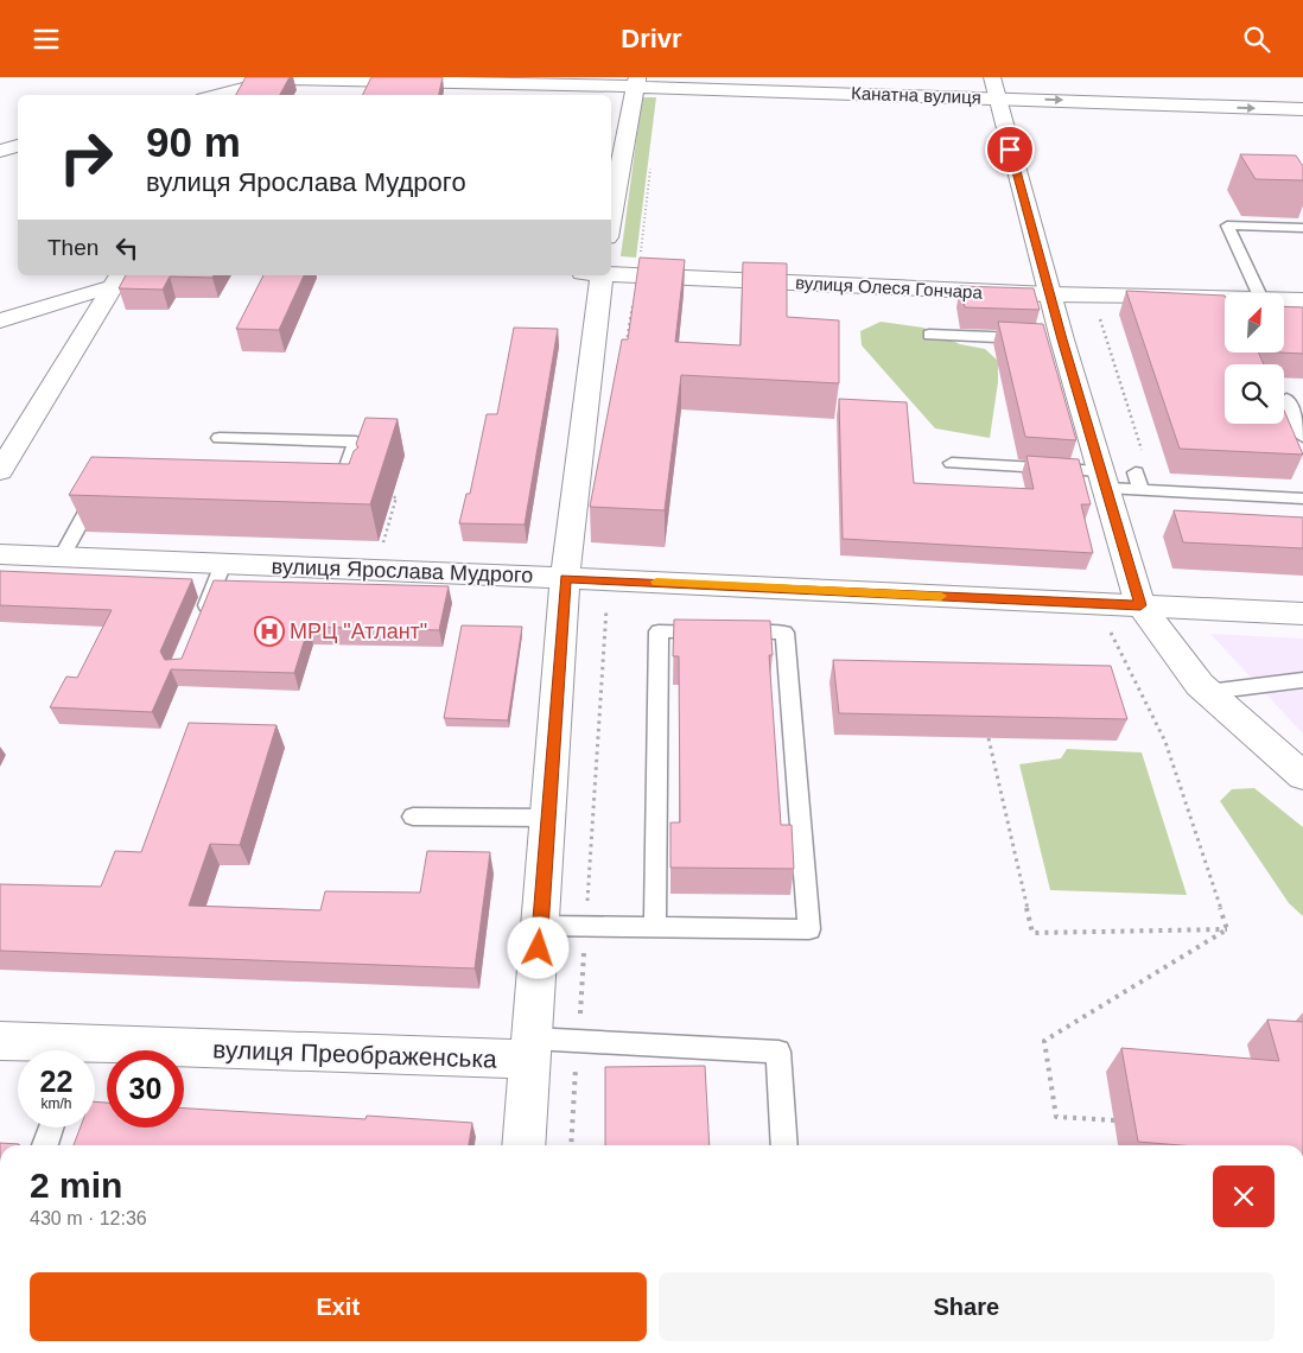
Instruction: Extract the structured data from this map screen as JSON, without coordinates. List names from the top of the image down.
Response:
{
  "streets": {
    "street": [
      "Канатна вулиця",
      "вулиця Олеся Гончара",
      "вулиця Ярослава Мудрого",
      "вулиця Преображенська"
    ]
  },
  "places": {
    "hospital": ["МРЦ \"Атлант\""]
  },
  "north": "top right",
  "page": {
    "header": "Drivr",
    "turn": ["90 m", "вулиця Ярослава Мудрого"],
    "then": "Then",
    "speed": "22 km/h",
    "limit": "30",
    "heading": ["2 min", "430 m · 12:36"],
    "buttons": ["Exit", "Share"]
  }
}
